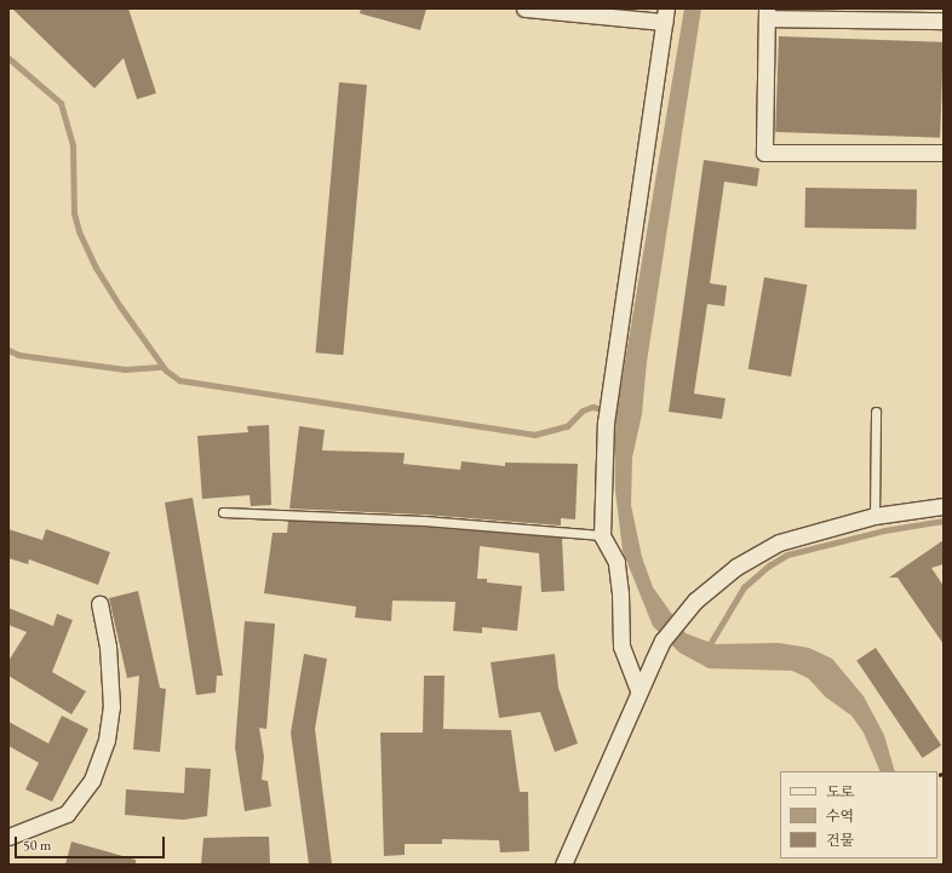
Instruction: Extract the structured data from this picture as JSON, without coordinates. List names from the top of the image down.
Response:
{
  "legend": ["도로", "수역", "건물"],
  "scale_bar": "50 m"
}
